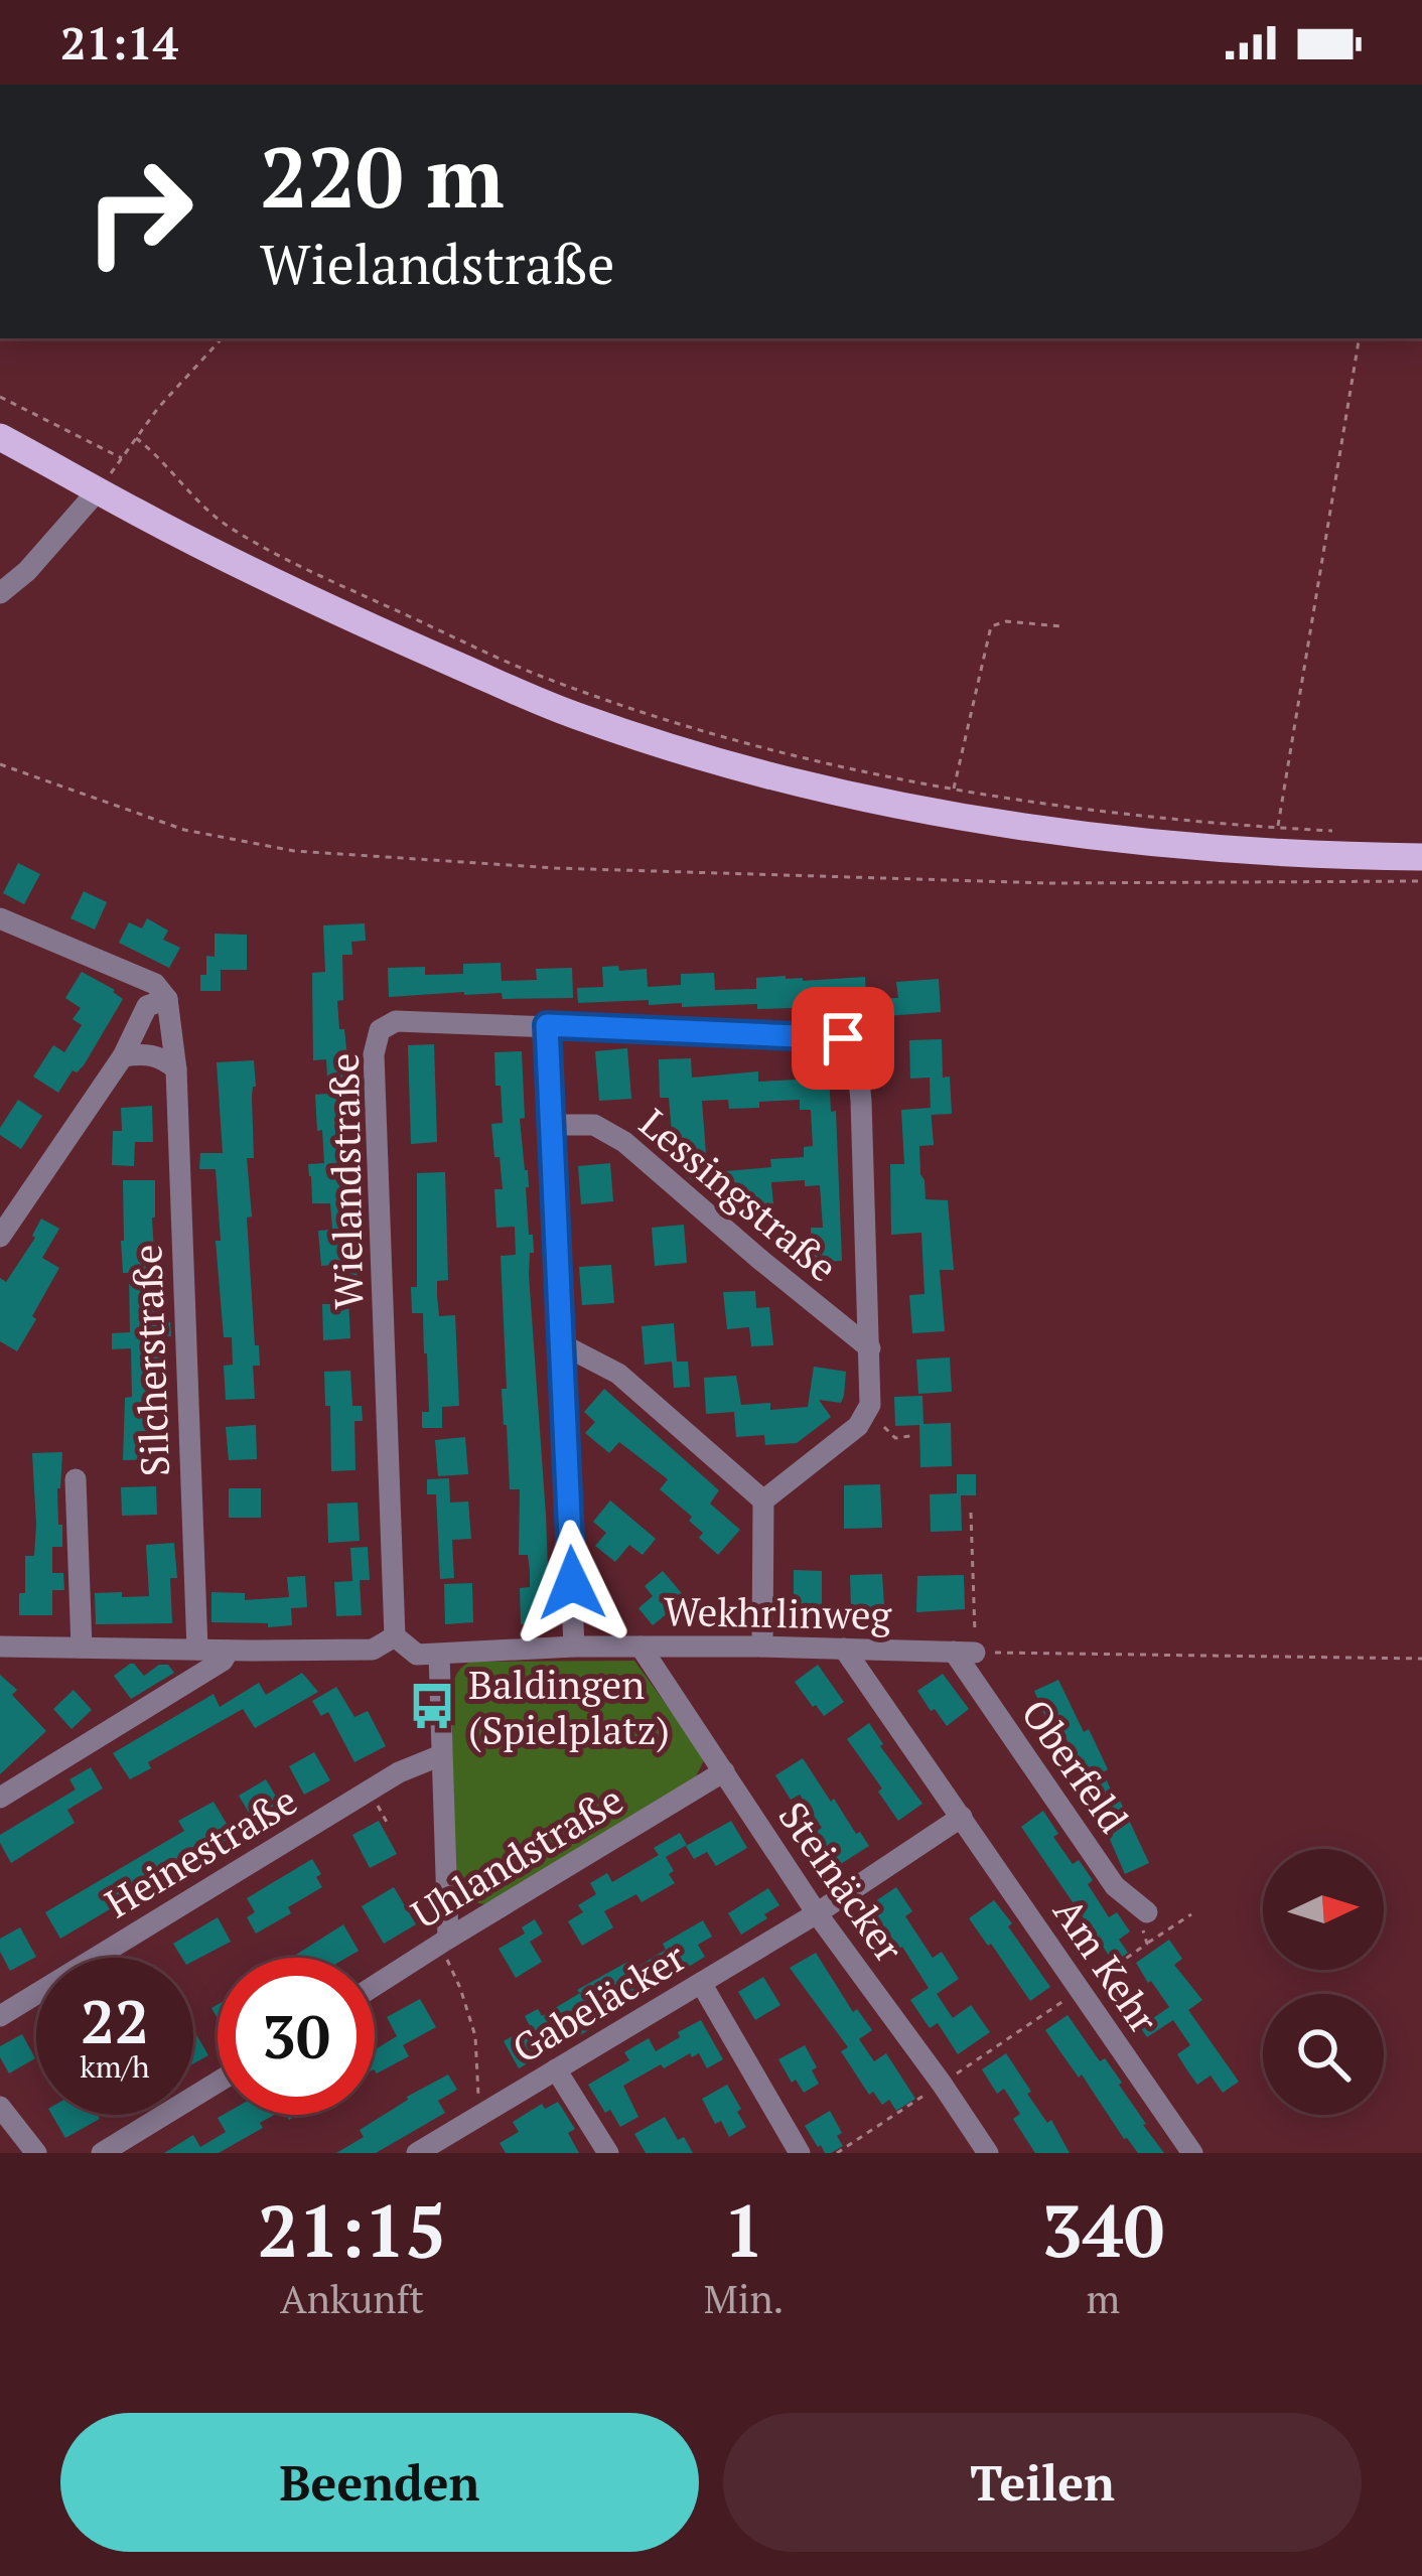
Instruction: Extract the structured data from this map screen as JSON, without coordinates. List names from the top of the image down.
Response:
{
  "streets": {
    "street": [
      "Wielandstraße",
      "Lessingstraße",
      "Silcherstraße",
      "Wekhrlinweg",
      "Oberfeld",
      "Heinestraße",
      "Uhlandstraße",
      "Steinäcker",
      "Am Kehr",
      "Gabeläcker"
    ]
  },
  "crossings": [
    ["Wielandstraße", "Lessingstraße"],
    ["Wielandstraße", "Wekhrlinweg"],
    ["Wekhrlinweg", "Oberfeld"],
    ["Wekhrlinweg", "Steinäcker"],
    ["Wekhrlinweg", "Am Kehr"],
    ["Uhlandstraße", "Steinäcker"],
    ["Steinäcker", "Gabeläcker"]
  ],
  "places": {
    "bus stop": ["Baldingen (Spielplatz)"]
  },
  "north": "right",
  "page": {
    "status": "21:14",
    "turn": ["220 m", "Wielandstraße"],
    "speed": "22 km/h",
    "limit": "30",
    "eta": [
      "21:15",
      "Ankunft",
      "1",
      "Min.",
      "340",
      "m"
    ],
    "buttons": ["Beenden", "Teilen"]
  }
}
